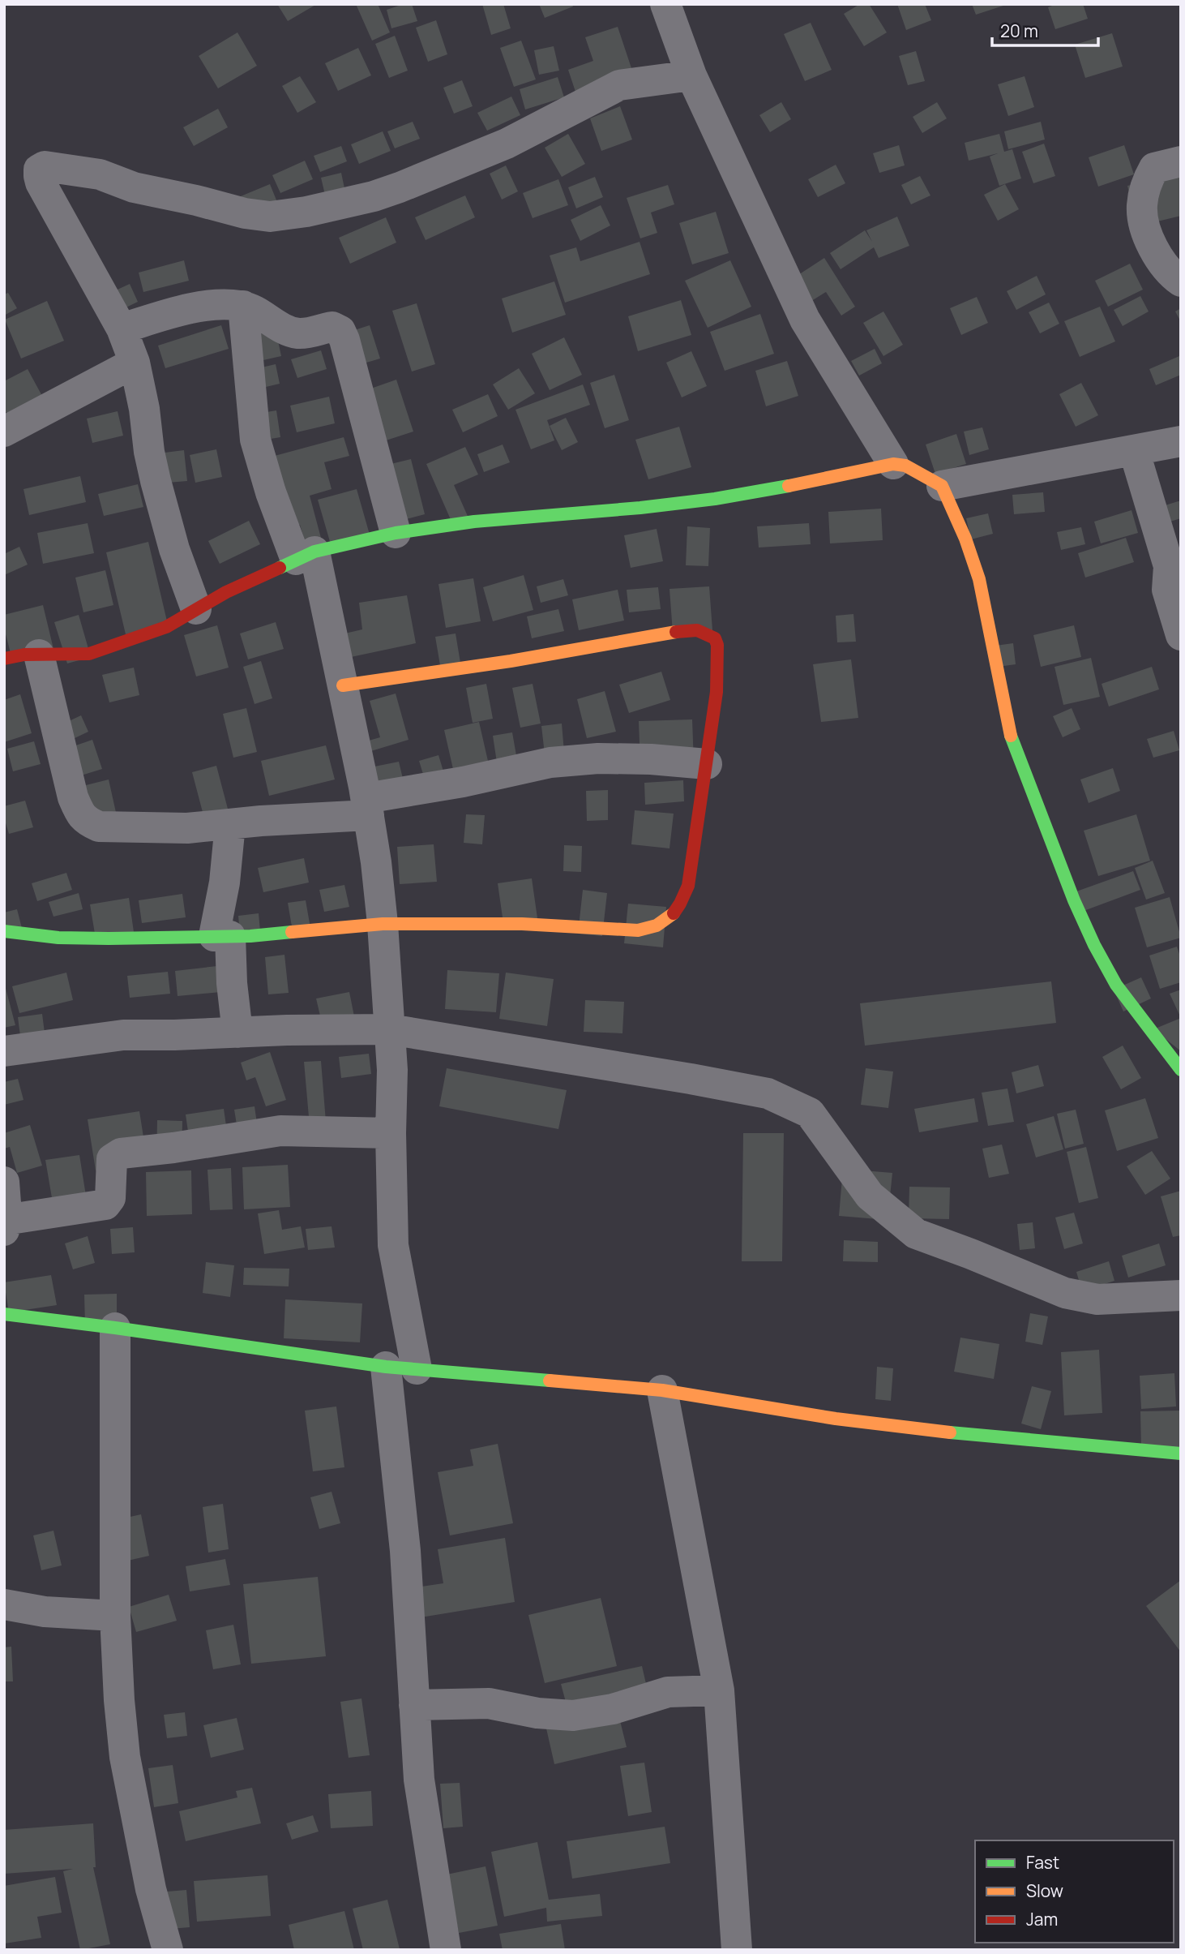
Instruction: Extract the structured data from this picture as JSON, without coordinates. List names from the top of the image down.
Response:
{
  "legend": ["Fast", "Slow", "Jam"],
  "scale_bar": "20 m"
}
